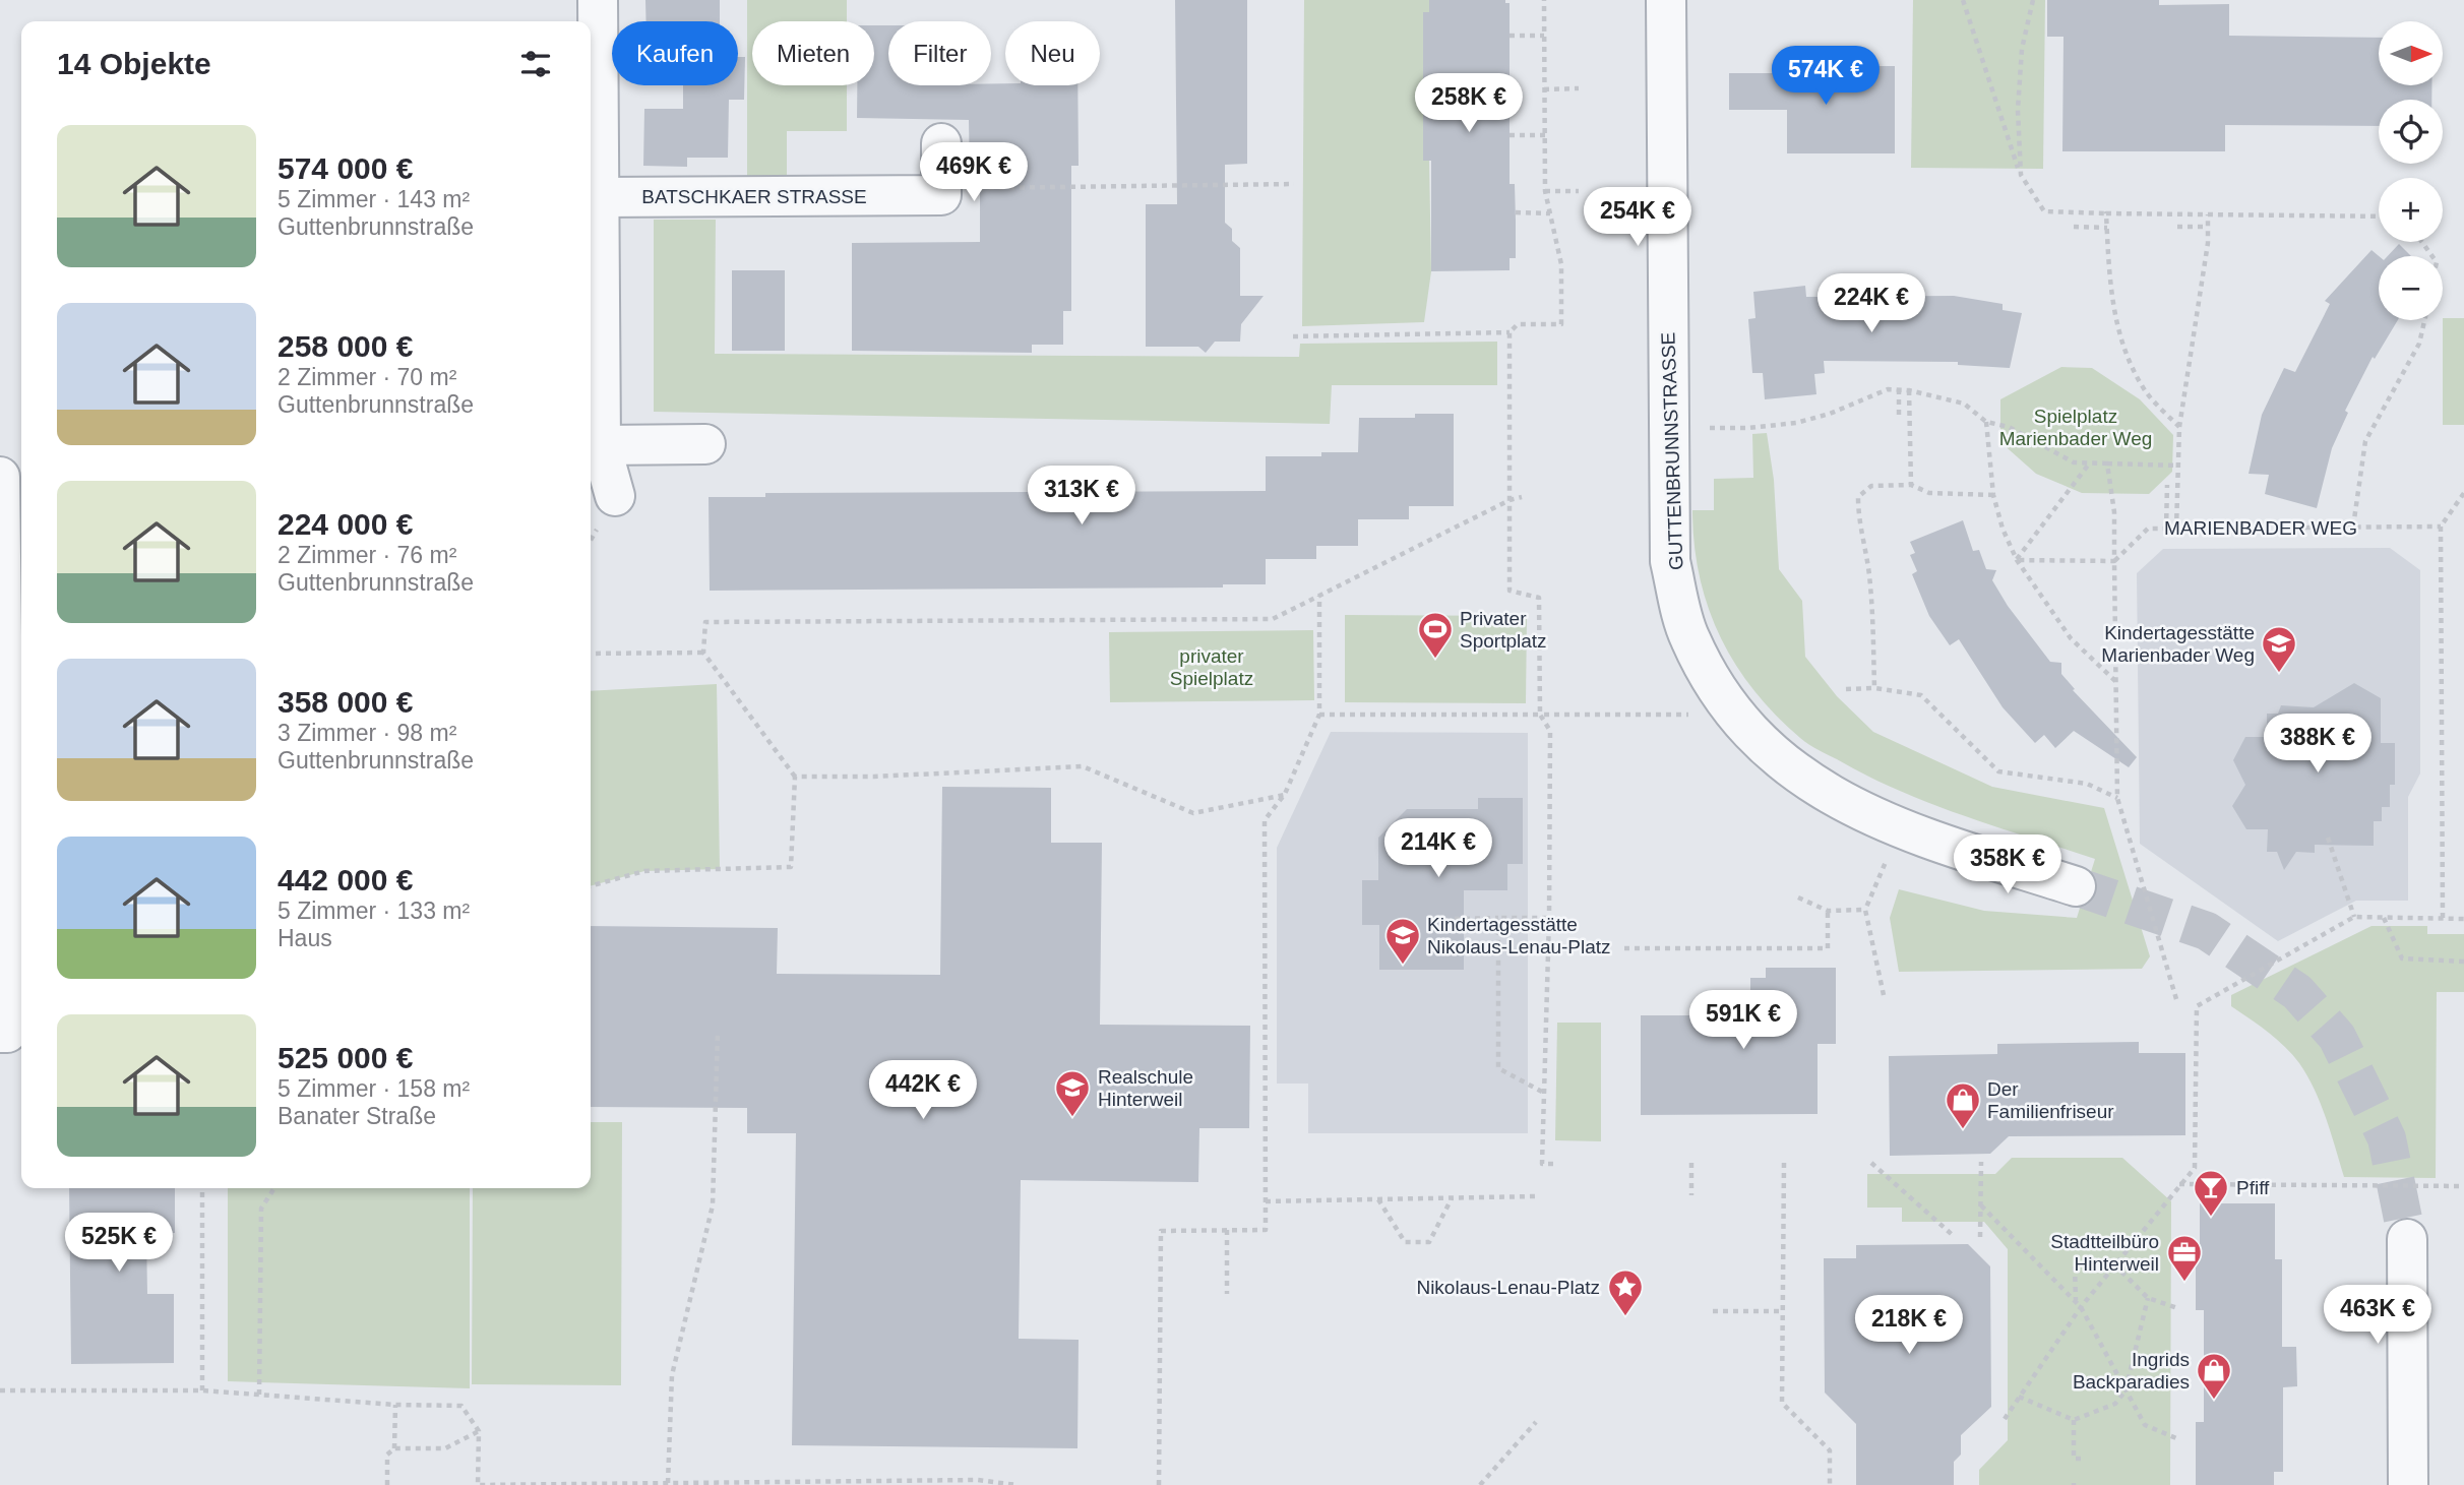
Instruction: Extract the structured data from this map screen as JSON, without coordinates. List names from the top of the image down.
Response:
{
  "streets": {
    "street": ["BATSCHKAER STRASSE", "GUTTENBRUNNSTRASSE"],
    "path": ["MARIENBADER WEG"]
  },
  "parks": ["Spielplatz Marienbader Weg", "privater Spielplatz"],
  "places": {
    "sports": ["Privater Sportplatz"],
    "school or university": ["Kindertagesstätte Marienbader Weg", "Kindertagesstätte Nikolaus-Lenau-Platz", "Realschule Hinterweil"],
    "shop": ["Der Familienfriseur", "Ingrids Backparadies"],
    "bar": ["Pfiff"],
    "office": ["Stadtteilbüro Hinterweil"],
    "place": ["Nikolaus-Lenau-Platz"]
  },
  "north": "right",
  "page": {
    "map_buttons": ["+", "−"],
    "chip": [
      "Kaufen",
      "Mieten",
      "Filter",
      "Neu"
    ],
    "heading": "14 Objekte",
    "price": [
      "574K €",
      "258K €",
      "469K €",
      "254K €",
      "224K €",
      "313K €",
      "388K €",
      "214K €",
      "358K €",
      "591K €",
      "442K €",
      "525K €",
      "463K €",
      "218K €"
    ],
    "list": [
      {
        "name": "574 000 €",
        "note": "5 Zimmer · 143 m² · Guttenbrunnstraße"
      },
      {
        "name": "258 000 €",
        "note": "2 Zimmer · 70 m² · Guttenbrunnstraße"
      },
      {
        "name": "224 000 €",
        "note": "2 Zimmer · 76 m² · Guttenbrunnstraße"
      },
      {
        "name": "358 000 €",
        "note": "3 Zimmer · 98 m² · Guttenbrunnstraße"
      },
      {
        "name": "442 000 €",
        "note": "5 Zimmer · 133 m² · Haus"
      },
      {
        "name": "525 000 €",
        "note": "5 Zimmer · 158 m² · Banater Straße"
      }
    ]
  }
}
